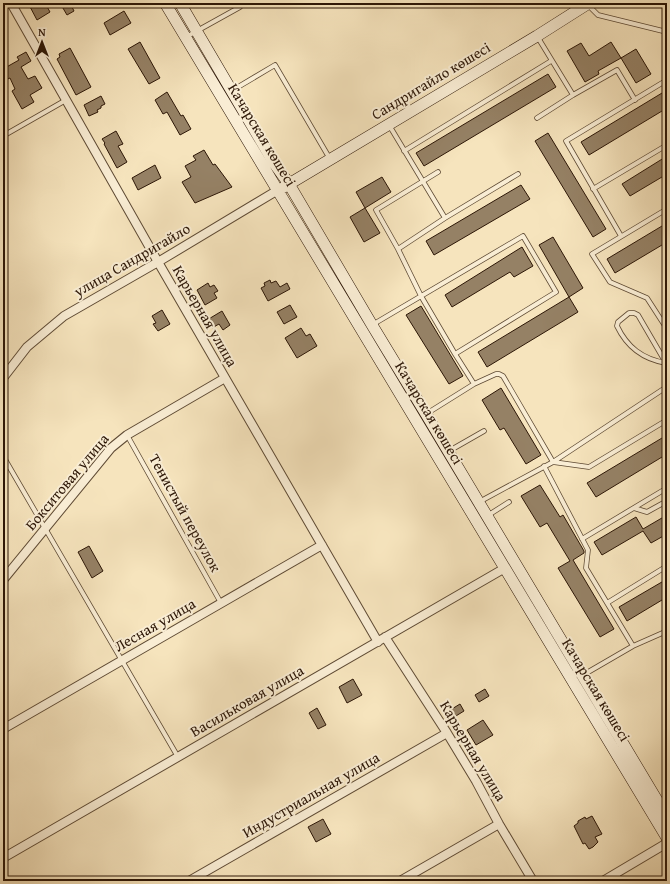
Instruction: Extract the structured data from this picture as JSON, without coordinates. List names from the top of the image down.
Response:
{
  "streets": {
    "main road": ["Сандригайло көшесі", "Качарская көшесі", "улица Сандригайло"],
    "street": [
      "Карьерная улица",
      "Бокситовая улица",
      "Лесная улица",
      "Васильковая улица",
      "Индустриальная улица"
    ],
    "lane": ["Тенистый переулок"]
  },
  "crossings": [
    ["Сандригайло көшесі", "Качарская көшесі"],
    ["Сандригайло көшесі", "улица Сандригайло"],
    ["Качарская көшесі", "улица Сандригайло"],
    ["Качарская көшесі", "Васильковая улица"],
    ["улица Сандригайло", "Карьерная улица"],
    ["Карьерная улица", "Бокситовая улица"],
    ["Карьерная улица", "Лесная улица"],
    ["Карьерная улица", "Васильковая улица"],
    ["Карьерная улица", "Индустриальная улица"],
    ["Бокситовая улица", "Тенистый переулок"],
    ["Тенистый переулок", "Лесная улица"]
  ],
  "north": "top"
}
